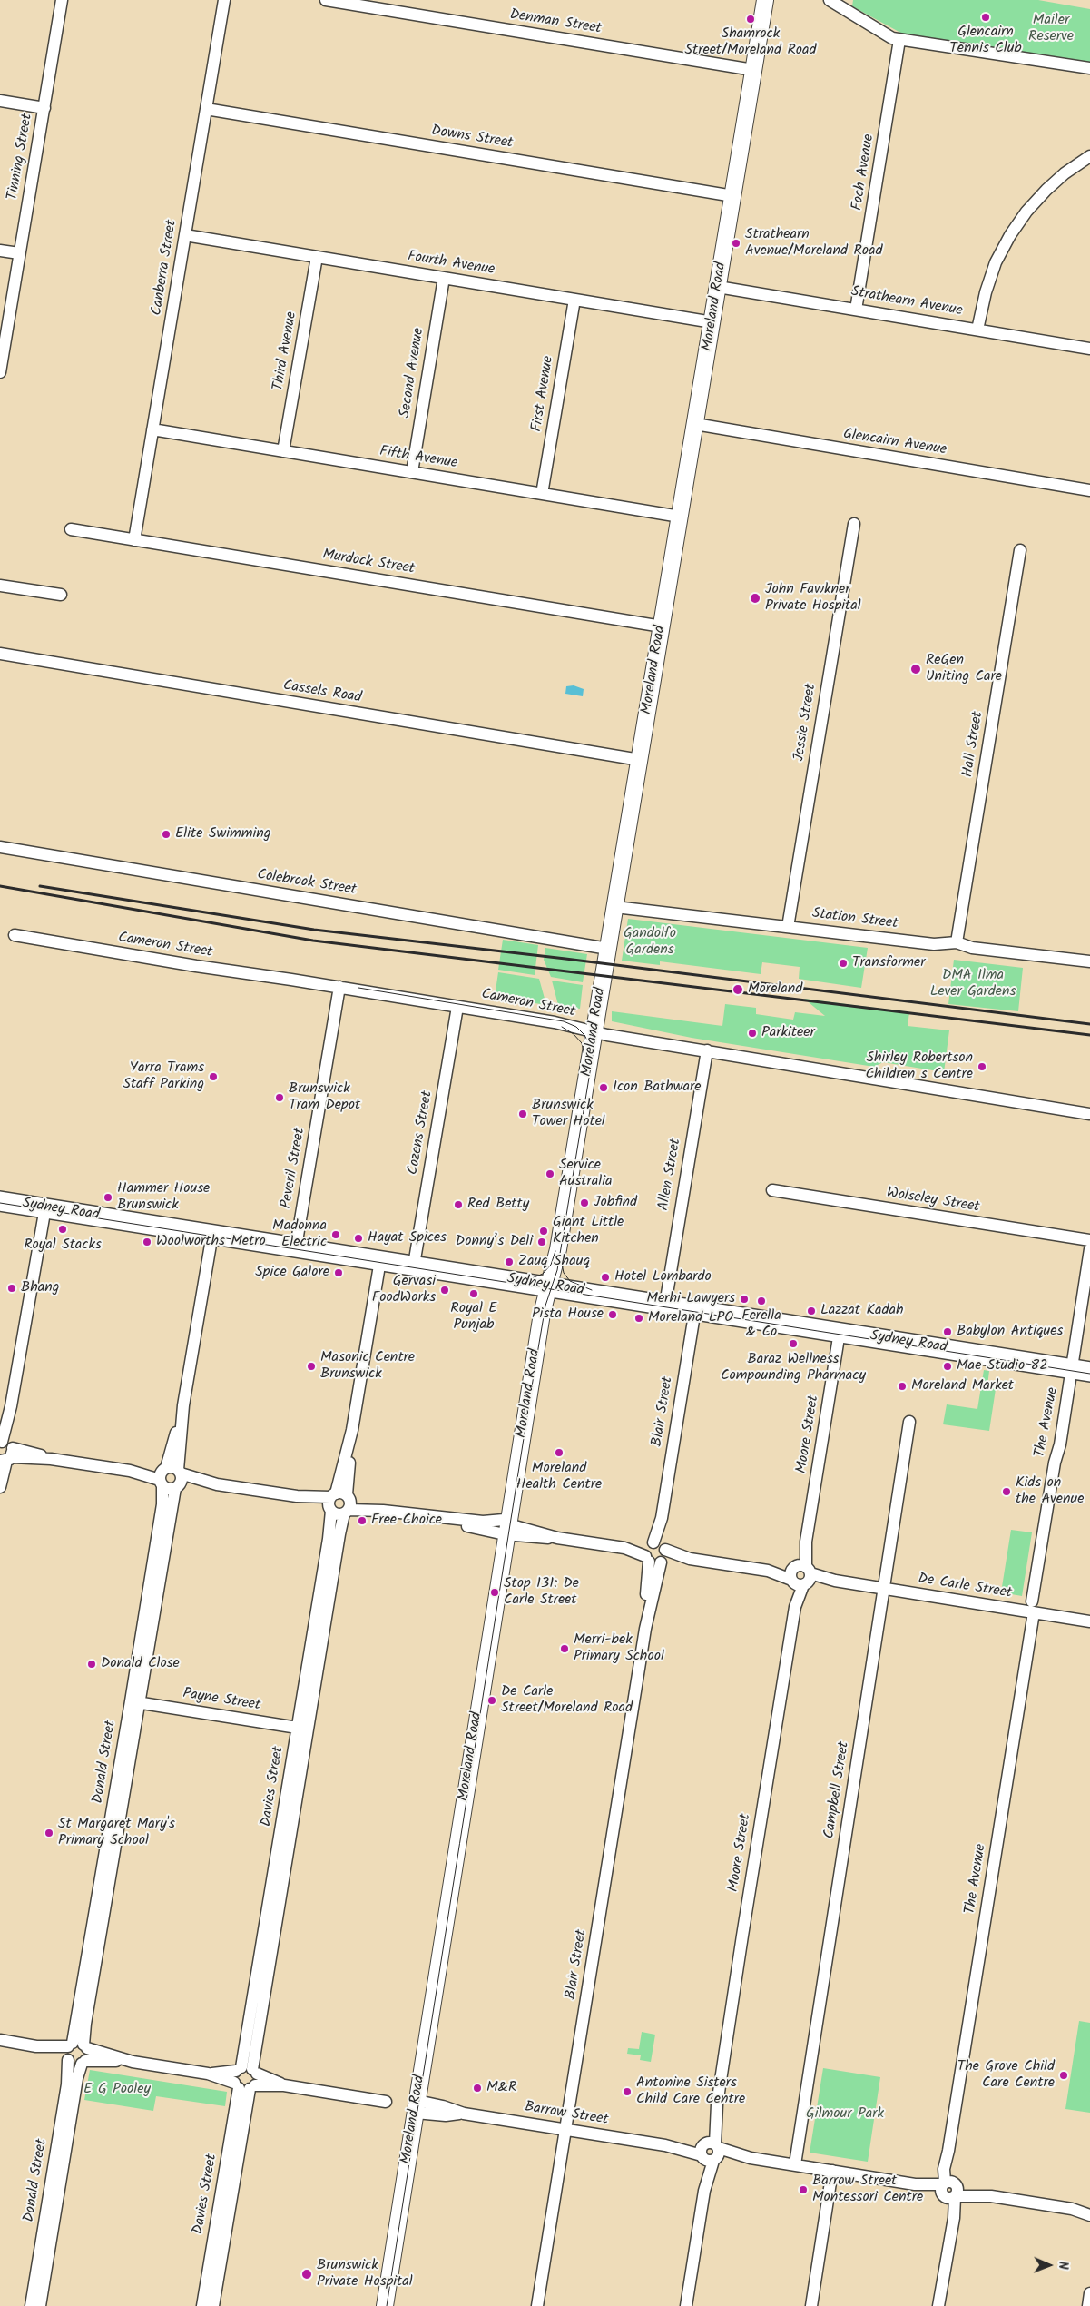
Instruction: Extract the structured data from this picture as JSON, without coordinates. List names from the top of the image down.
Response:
{
  "streets": {
    "highway": ["Sydney Road"],
    "main road": ["Moreland Road"],
    "street": [
      "Denman Street",
      "Downs Street",
      "Tinning Street",
      "Foch Avenue",
      "Fourth Avenue",
      "Canberra Street",
      "Strathearn Avenue",
      "Third Avenue",
      "Second Avenue",
      "First Avenue",
      "Glencairn Avenue",
      "Fifth Avenue",
      "Murdock Street",
      "Cassels Road",
      "Jessie Street",
      "Hall Street",
      "Colebrook Street",
      "Station Street",
      "Cameron Street",
      "Cozens Street",
      "Peveril Street",
      "Allen Street",
      "Wolseley Street",
      "Blair Street",
      "The Avenue",
      "Moore Street",
      "De Carle Street",
      "Payne Street",
      "Donald Street",
      "Davies Street",
      "Campbell Street",
      "Barrow Street"
    ]
  },
  "crossings": [
    ["Denman Street", "Moreland Road"],
    ["Downs Street", "Canberra Street"],
    ["Downs Street", "Moreland Road"],
    ["Foch Avenue", "Strathearn Avenue"],
    ["Fourth Avenue", "Canberra Street"],
    ["Fourth Avenue", "Moreland Road"],
    ["Fourth Avenue", "Third Avenue"],
    ["Fourth Avenue", "Second Avenue"],
    ["Fourth Avenue", "First Avenue"],
    ["Canberra Street", "Fifth Avenue"],
    ["Canberra Street", "Murdock Street"],
    ["Strathearn Avenue", "Moreland Road"],
    ["Moreland Road", "Glencairn Avenue"],
    ["Moreland Road", "Fifth Avenue"],
    ["Moreland Road", "Murdock Street"],
    ["Moreland Road", "Cassels Road"],
    ["Moreland Road", "Colebrook Street"],
    ["Moreland Road", "Station Street"],
    ["Moreland Road", "Cameron Street"],
    ["Moreland Road", "Sydney Road"],
    ["Moreland Road", "De Carle Street"],
    ["Moreland Road", "Barrow Street"],
    ["Third Avenue", "Fifth Avenue"],
    ["Second Avenue", "Fifth Avenue"],
    ["First Avenue", "Fifth Avenue"],
    ["Jessie Street", "Station Street"],
    ["Hall Street", "Station Street"],
    ["Cameron Street", "Cozens Street"],
    ["Cameron Street", "Peveril Street"],
    ["Cameron Street", "Allen Street"],
    ["Cozens Street", "Sydney Road"],
    ["Peveril Street", "Sydney Road"],
    ["Allen Street", "Sydney Road"],
    ["Sydney Road", "Blair Street"],
    ["Sydney Road", "The Avenue"],
    ["Sydney Road", "Moore Street"],
    ["Sydney Road", "Donald Street"],
    ["Sydney Road", "Davies Street"],
    ["Blair Street", "De Carle Street"],
    ["Blair Street", "Barrow Street"],
    ["The Avenue", "De Carle Street"],
    ["The Avenue", "Barrow Street"],
    ["Moore Street", "De Carle Street"],
    ["Moore Street", "Barrow Street"],
    ["De Carle Street", "Donald Street"],
    ["De Carle Street", "Davies Street"],
    ["De Carle Street", "Campbell Street"],
    ["Payne Street", "Donald Street"],
    ["Payne Street", "Davies Street"],
    ["Campbell Street", "Barrow Street"]
  ],
  "parks": [
    "Mailer Reserve",
    "Gandolfo Gardens",
    "DMA Ilma Lever Gardens",
    "E G Pooley",
    "Gilmour Park"
  ],
  "places": [
    "Glencairn Tennis Club",
    "Shamrock Street/Moreland Road",
    "Strathearn Avenue/Moreland Road",
    "John Fawkner Private Hospital",
    "ReGen Uniting Care",
    "Elite Swimming",
    "Transformer",
    "Moreland",
    "Parkiteer",
    "Shirley Robertson Children s Centre",
    "Yarra Trams Staff Parking",
    "Icon Bathware",
    "Brunswick Tram Depot",
    "Brunswick Tower Hotel",
    "Service Australia",
    "Hammer House Brunswick",
    "Jobfind",
    "Red Betty",
    "Royal Stacks",
    "Giant Little Kitchen",
    "Madonna Electric",
    "Hayat Spices",
    "Woolworths Metro",
    "Donny’s Deli",
    "Zauq Shauq",
    "Spice Galore",
    "Hotel Lombardo",
    "Bhang",
    "Gervasi FoodWorks",
    "Royal E Punjab",
    "Merhi Lawyers",
    "Ferella & Co",
    "Lazzat Kadah",
    "Pista House",
    "Moreland LPO",
    "Babylon Antiques",
    "Baraz Wellness Compounding Pharmacy",
    "Masonic Centre Brunswick",
    "Mae Studio 82",
    "Moreland Market",
    "Moreland Health Centre",
    "Kids on the Avenue",
    "Free Choice",
    "Stop 131: De Carle Street",
    "Merri-bek Primary School",
    "Donald Close",
    "De Carle Street/Moreland Road",
    "St Margaret Mary's Primary School",
    "The Grove Child Care Centre",
    "M&R",
    "Antonine Sisters Child Care Centre",
    "Barrow Street Montessori Centre",
    "Brunswick Private Hospital"
  ],
  "north": "right"
}
